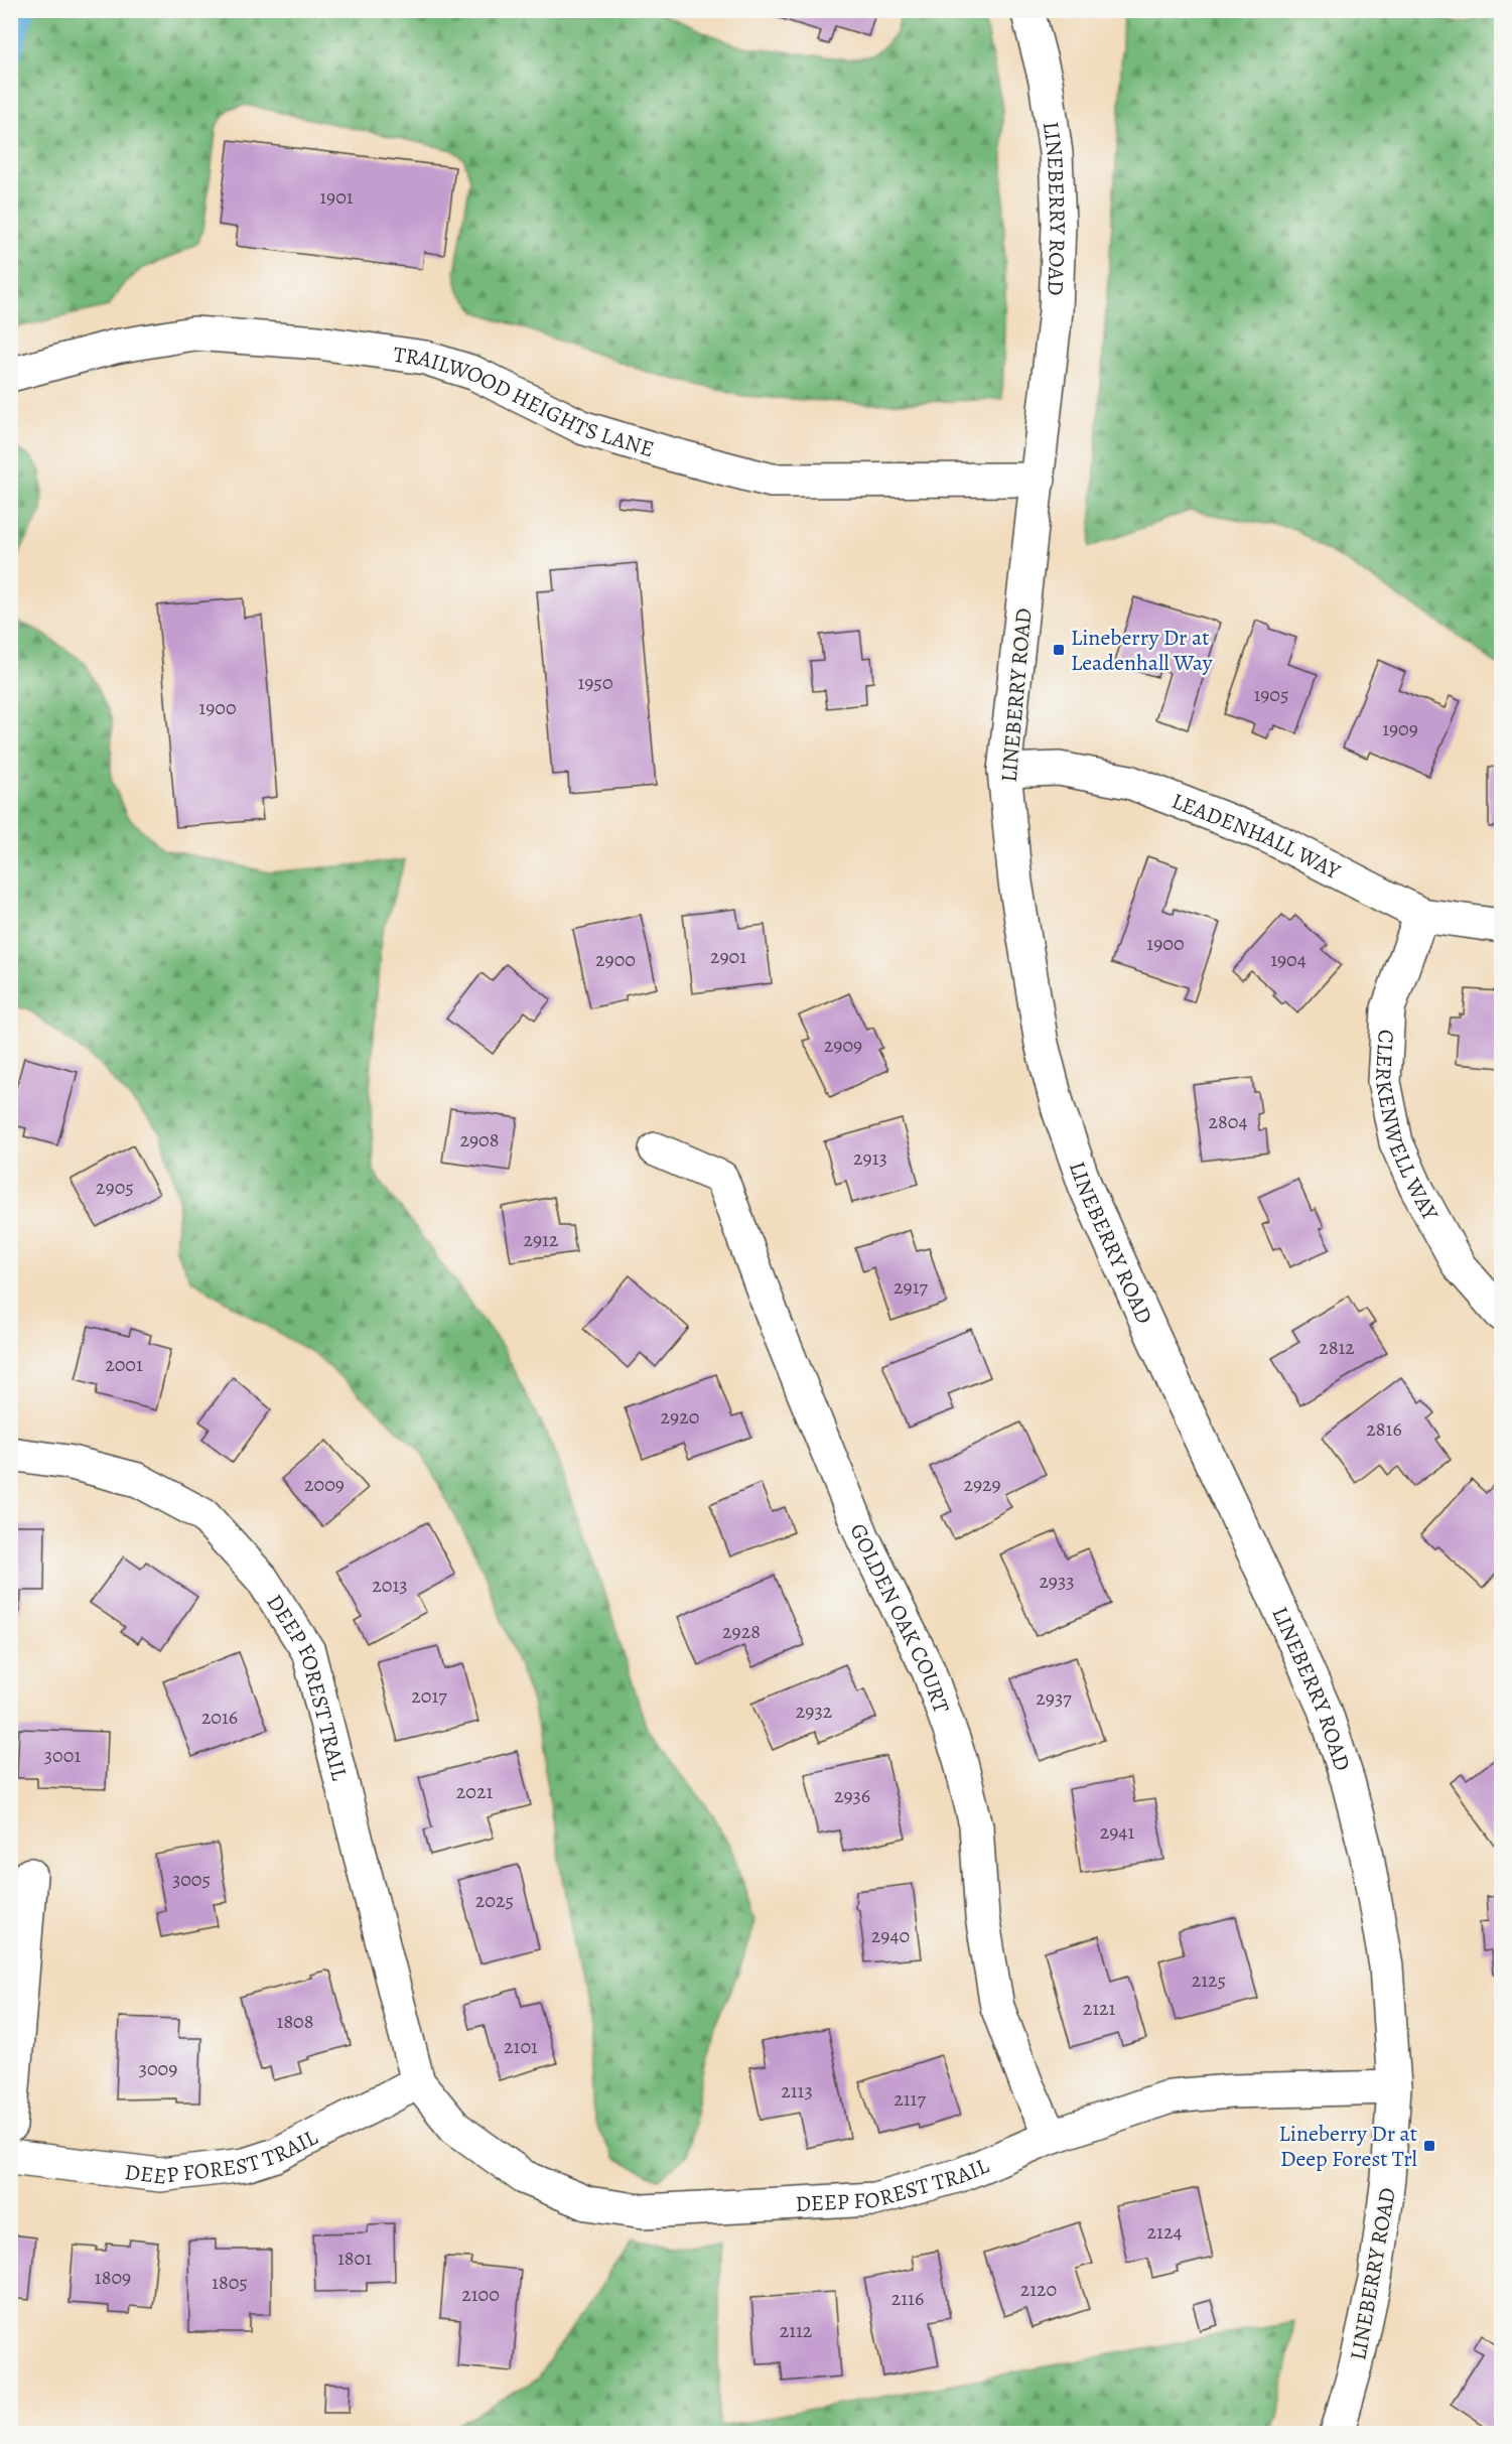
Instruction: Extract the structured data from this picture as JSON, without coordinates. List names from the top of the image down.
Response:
{
  "streets": {
    "street": [
      "LINEBERRY ROAD",
      "TRAILWOOD HEIGHTS LANE",
      "LEADENHALL WAY",
      "CLERKENWELL WAY",
      "GOLDEN OAK COURT",
      "DEEP FOREST TRAIL"
    ]
  },
  "crossings": [
    ["LINEBERRY ROAD", "TRAILWOOD HEIGHTS LANE"],
    ["LINEBERRY ROAD", "LEADENHALL WAY"],
    ["LINEBERRY ROAD", "DEEP FOREST TRAIL"],
    ["LEADENHALL WAY", "CLERKENWELL WAY"],
    ["GOLDEN OAK COURT", "DEEP FOREST TRAIL"]
  ],
  "places": {
    "transit": ["Lineberry Dr at Leadenhall Way", "Lineberry Dr at Deep Forest Trl"]
  },
  "house_numbers": [
    "1901",
    "1950",
    "1905",
    "1900",
    "1909",
    "1900",
    "2901",
    "2900",
    "1904",
    "2909",
    "2804",
    "2908",
    "2913",
    "2905",
    "2912",
    "2917",
    "2812",
    "2001",
    "2920",
    "2816",
    "2009",
    "2929",
    "2933",
    "2013",
    "2928",
    "2017",
    "2937",
    "2932",
    "2016",
    "3001",
    "2021",
    "2936",
    "2941",
    "3005",
    "2025",
    "2940",
    "2125",
    "2121",
    "1808",
    "2101",
    "3009",
    "2113",
    "2117",
    "2124",
    "1801",
    "1809",
    "1805",
    "2120",
    "2100",
    "2116",
    "2112"
  ]
}
